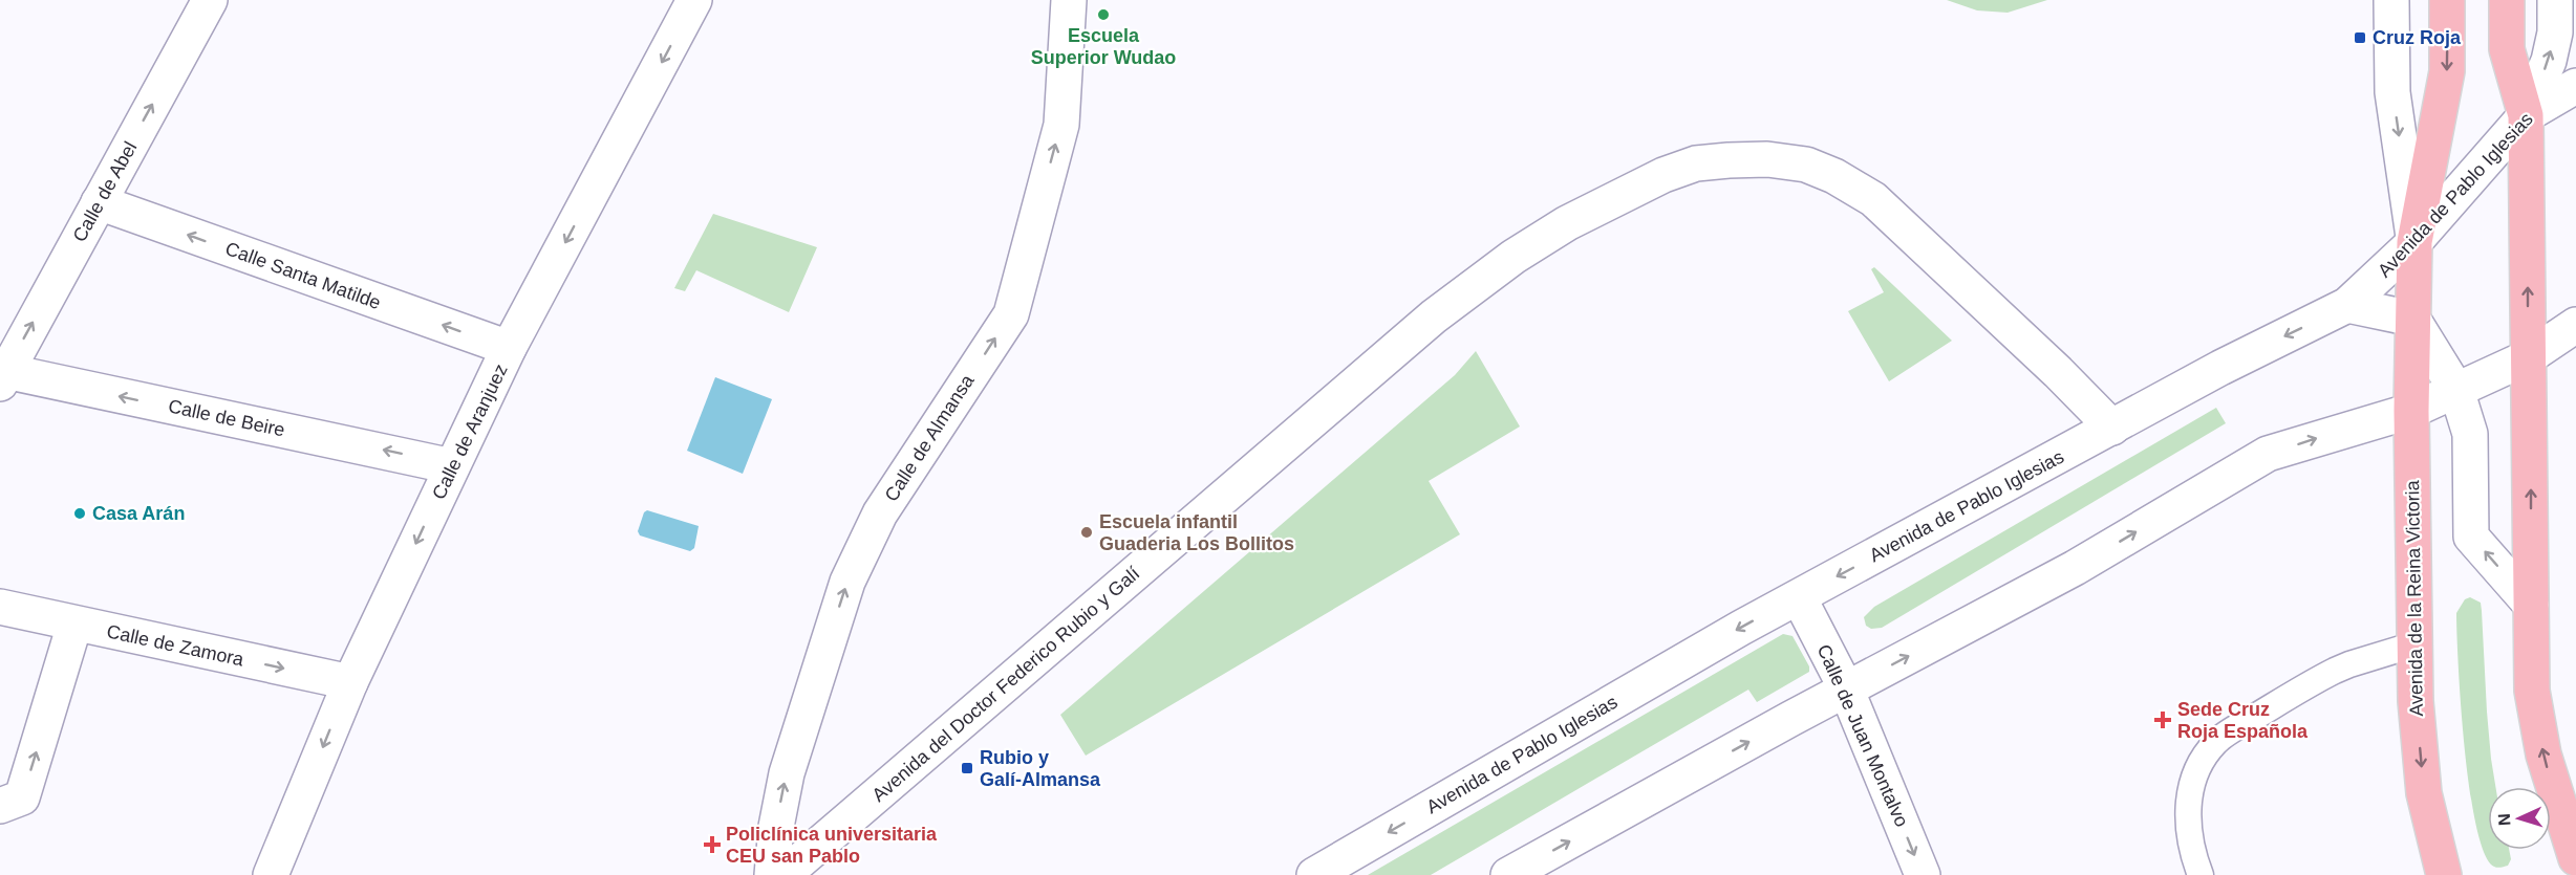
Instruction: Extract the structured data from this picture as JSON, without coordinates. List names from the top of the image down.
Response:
{
  "streets": {
    "main road": ["Avenida de la Reina Victoria"],
    "street": [
      "Calle de Abel",
      "Avenida de Pablo Iglesias",
      "Calle Santa Matilde",
      "Calle de Beire",
      "Calle de Aranjuez",
      "Calle de Almansa",
      "Calle de Zamora",
      "Avenida del Doctor Federico Rubio y Galí",
      "Calle de Juan Montalvo"
    ]
  },
  "crossings": [
    ["Calle de Abel", "Calle Santa Matilde"],
    ["Calle de Abel", "Calle de Beire"],
    ["Avenida de Pablo Iglesias", "Avenida de la Reina Victoria"],
    ["Avenida de Pablo Iglesias", "Avenida del Doctor Federico Rubio y Galí"],
    ["Avenida de Pablo Iglesias", "Calle de Juan Montalvo"],
    ["Calle Santa Matilde", "Calle de Aranjuez"],
    ["Calle de Beire", "Calle de Aranjuez"],
    ["Calle de Aranjuez", "Calle de Zamora"]
  ],
  "one_way": [
    "Calle de Abel",
    "Calle Santa Matilde",
    "Calle de Beire",
    "Calle de Aranjuez",
    "Calle de Almansa",
    "Avenida de la Reina Victoria",
    "Calle de Zamora",
    "Calle de Juan Montalvo"
  ],
  "places": {
    "other": ["Escuela Superior Wudao", "Casa Arán", "Escuela infantil Guaderia Los Bollitos"],
    "transit": ["Cruz Roja", "Rubio y Galí-Almansa"],
    "health": ["Sede Cruz Roja Española", "Policlínica universitaria CEU san Pablo"]
  },
  "north": "left"
}
